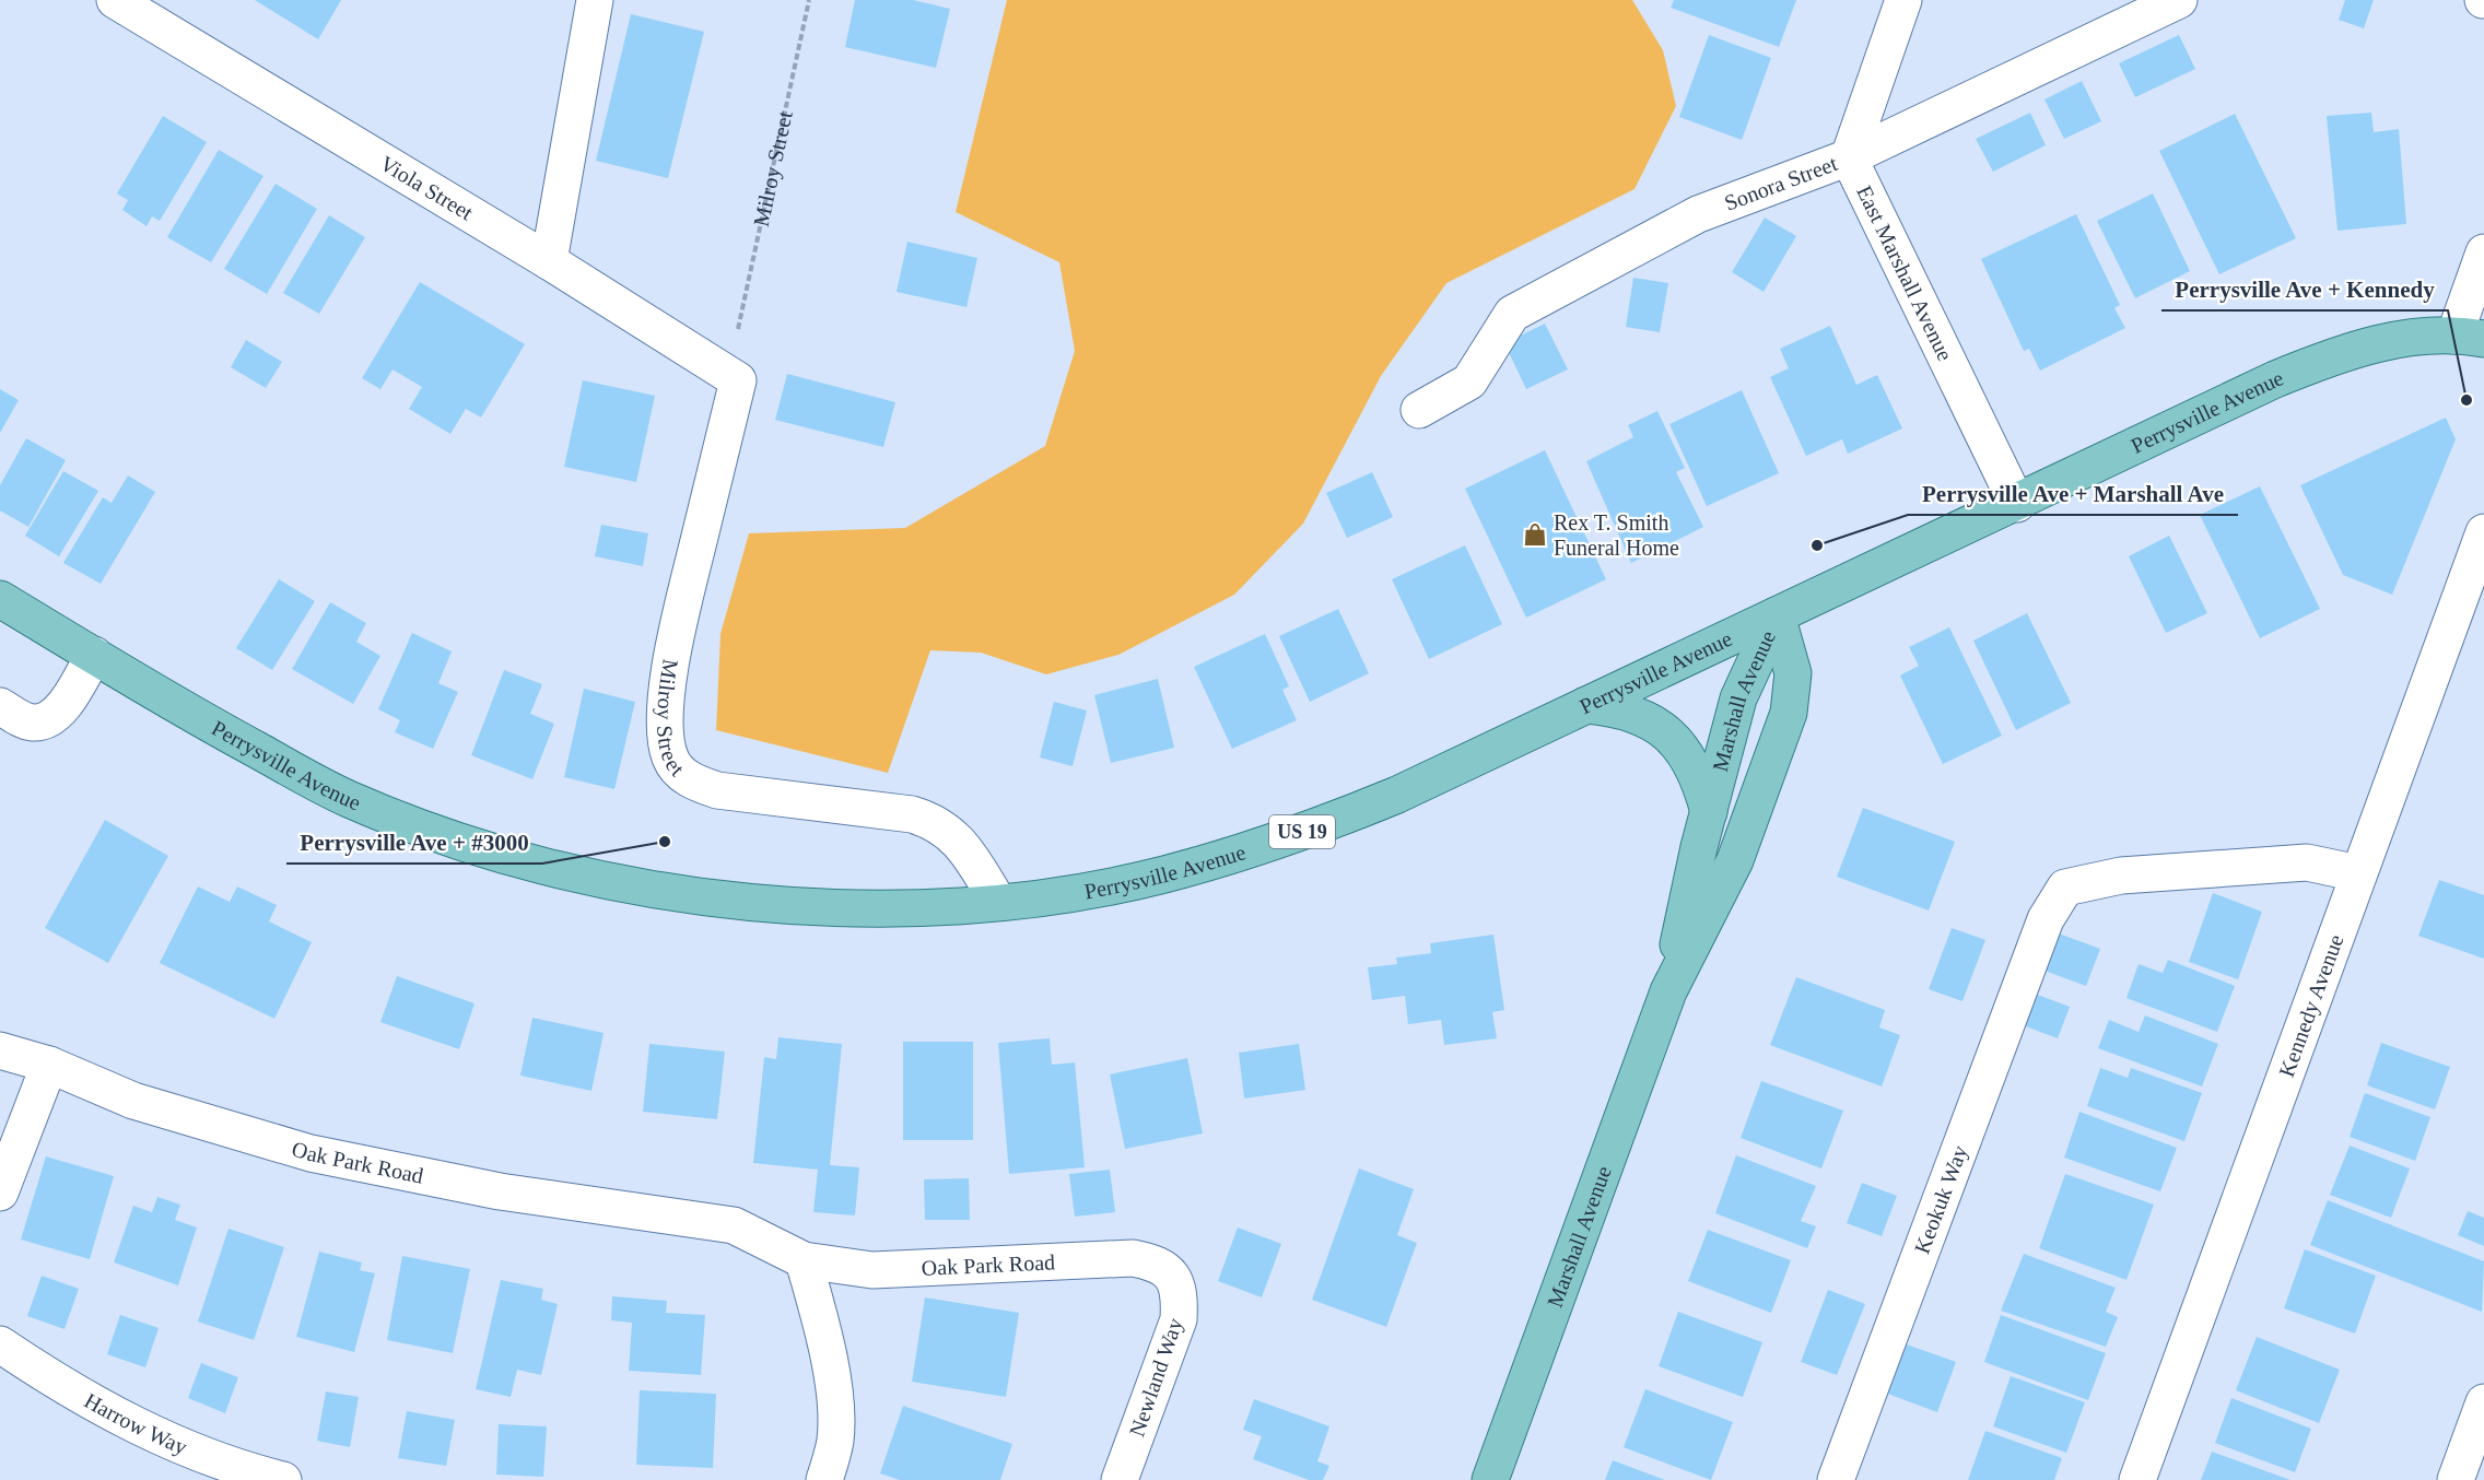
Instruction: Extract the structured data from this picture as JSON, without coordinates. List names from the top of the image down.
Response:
{
  "streets": {
    "main road": ["Perrysville Avenue", "Marshall Avenue", "US 19"],
    "street": [
      "Milroy Street",
      "Sonora Street",
      "Viola Street",
      "East Marshall Avenue",
      "Kennedy Avenue",
      "Oak Park Road",
      "Keokuk Way",
      "Newland Way",
      "Harrow Way"
    ]
  },
  "crossings": [
    ["Milroy Street", "Viola Street"],
    ["Milroy Street", "Perrysville Avenue"],
    ["Sonora Street", "East Marshall Avenue"],
    ["East Marshall Avenue", "Perrysville Avenue"],
    ["Perrysville Avenue", "Marshall Avenue"],
    ["Kennedy Avenue", "Keokuk Way"],
    ["Oak Park Road", "Newland Way"]
  ],
  "places": {
    "other": ["Perrysville Ave + Kennedy", "Perrysville Ave + Marshall Ave", "Perrysville Ave + #3000"],
    "shop": ["Rex T. Smith Funeral Home"]
  }
}
